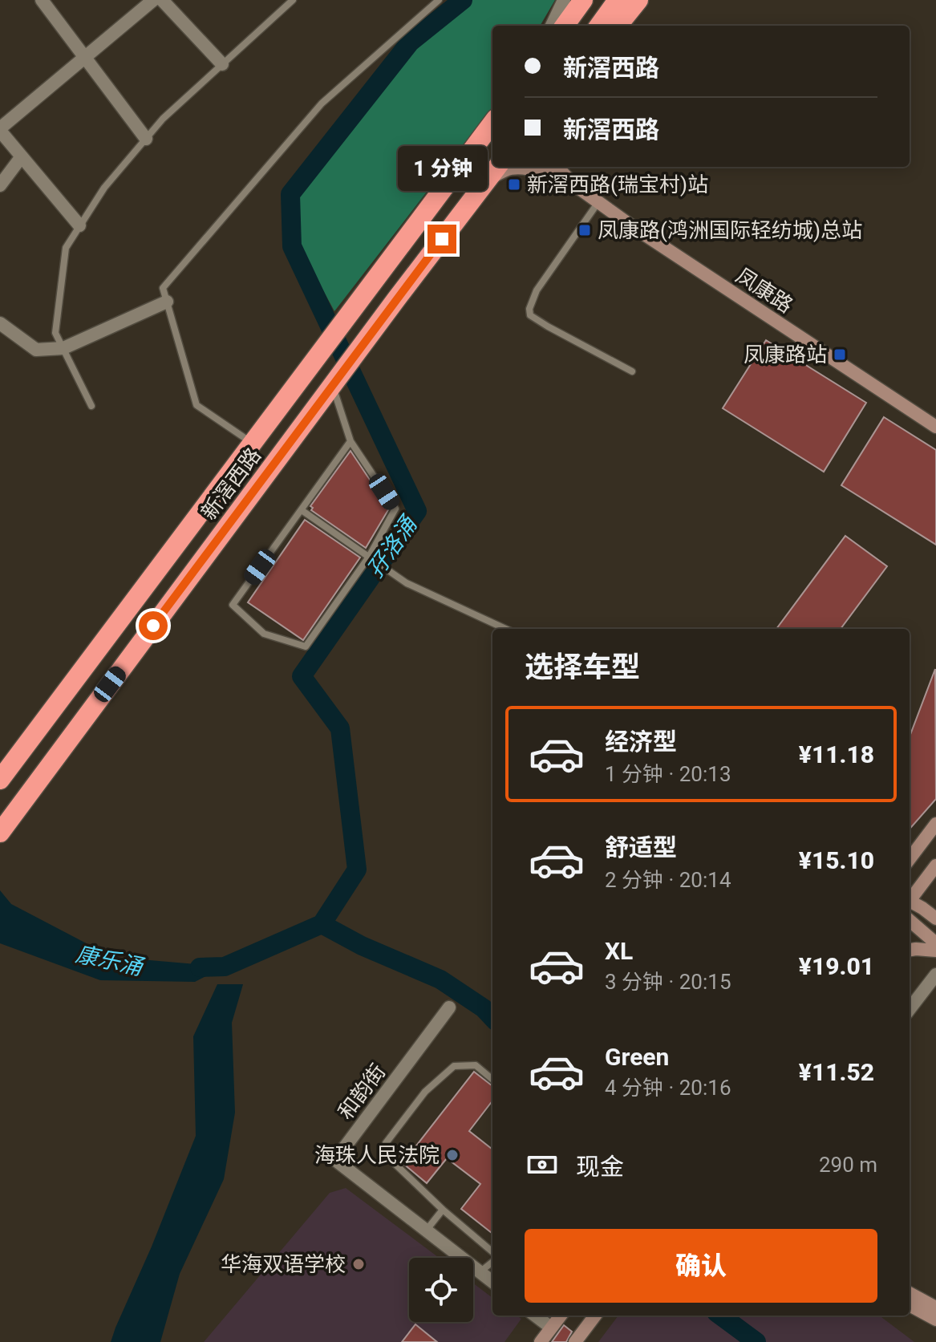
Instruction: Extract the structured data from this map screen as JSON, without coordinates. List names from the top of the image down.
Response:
{
  "streets": {
    "highway": ["新滘西路"],
    "street": ["凤康路", "和韵街"]
  },
  "water": ["孖洛涌", "康乐涌"],
  "places": {
    "transit": ["新滘西路(瑞宝村)站", "凤康路(鸿洲国际轻纺城)总站", "凤康路站"],
    "other": ["海珠人民法院", "华海双语学校"]
  },
  "page": {
    "banner": ["新滘西路", "新滘西路"],
    "bubble": "1 分钟",
    "heading": "选择车型",
    "list": [
      {
        "name": "经济型",
        "note": "1 分钟 · 20:13",
        "value": "¥11.18"
      },
      {
        "name": "舒适型",
        "note": "2 分钟 · 20:14",
        "value": "¥15.10"
      },
      {
        "name": "XL",
        "note": "3 分钟 · 20:15",
        "value": "¥19.01"
      },
      {
        "name": "Green",
        "note": "4 分钟 · 20:16",
        "value": "¥11.52"
      }
    ],
    "pay": ["现金", "290 m"],
    "buttons": "确认"
  }
}
